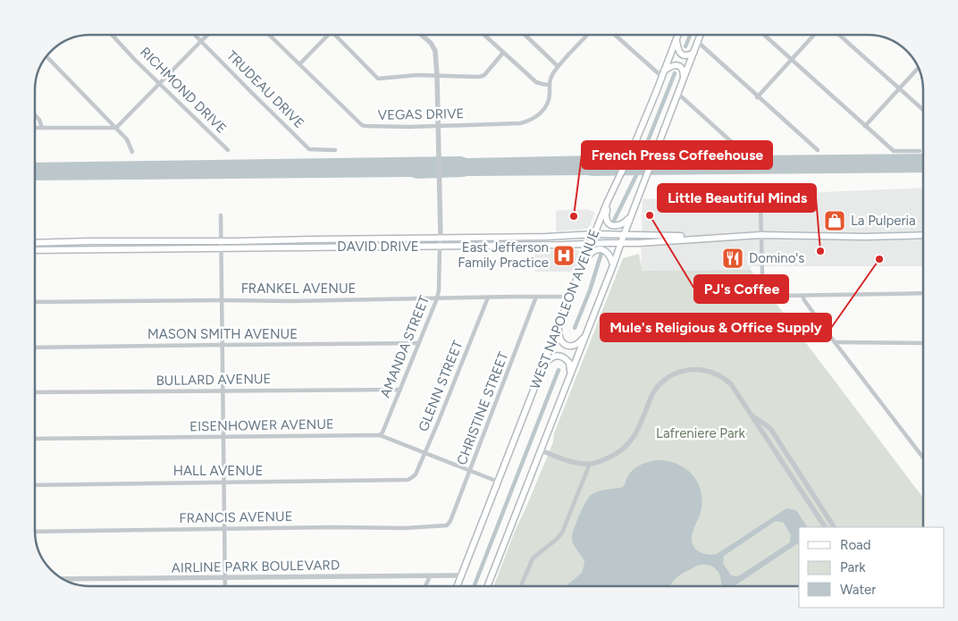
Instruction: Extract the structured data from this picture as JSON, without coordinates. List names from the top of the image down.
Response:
{
  "streets": {
    "main road": ["DAVID DRIVE", "WEST NAPOLEON AVENUE"],
    "street": [
      "TRUDEAU DRIVE",
      "RICHMOND DRIVE",
      "VEGAS DRIVE",
      "FRANKEL AVENUE",
      "MASON SMITH AVENUE",
      "AMANDA STREET",
      "BULLARD AVENUE",
      "GLENN STREET",
      "CHRISTINE STREET",
      "EISENHOWER AVENUE",
      "HALL AVENUE",
      "FRANCIS AVENUE",
      "AIRLINE PARK BOULEVARD"
    ]
  },
  "crossings": [
    ["VEGAS DRIVE", "AMANDA STREET"],
    ["DAVID DRIVE", "WEST NAPOLEON AVENUE"],
    ["DAVID DRIVE", "AMANDA STREET"],
    ["FRANKEL AVENUE", "WEST NAPOLEON AVENUE"],
    ["FRANKEL AVENUE", "AMANDA STREET"],
    ["FRANKEL AVENUE", "GLENN STREET"],
    ["FRANKEL AVENUE", "CHRISTINE STREET"],
    ["WEST NAPOLEON AVENUE", "EISENHOWER AVENUE"],
    ["WEST NAPOLEON AVENUE", "AIRLINE PARK BOULEVARD"],
    ["MASON SMITH AVENUE", "AMANDA STREET"],
    ["AMANDA STREET", "BULLARD AVENUE"],
    ["AMANDA STREET", "EISENHOWER AVENUE"],
    ["GLENN STREET", "EISENHOWER AVENUE"],
    ["GLENN STREET", "HALL AVENUE"],
    ["CHRISTINE STREET", "EISENHOWER AVENUE"],
    ["CHRISTINE STREET", "FRANCIS AVENUE"]
  ],
  "parks": ["Lafreniere Park"],
  "places": {
    "other": [
      "PJ's Coffee",
      "French Press Coffeehouse",
      "Little Beautiful Minds",
      "Mule's Religious & Office Supply"
    ],
    "shop": ["La Pulperia"],
    "hospital": ["East Jefferson Family Practice"],
    "restaurant": ["Domino's"]
  },
  "legend": ["Road", "Park", "Water"]
}
